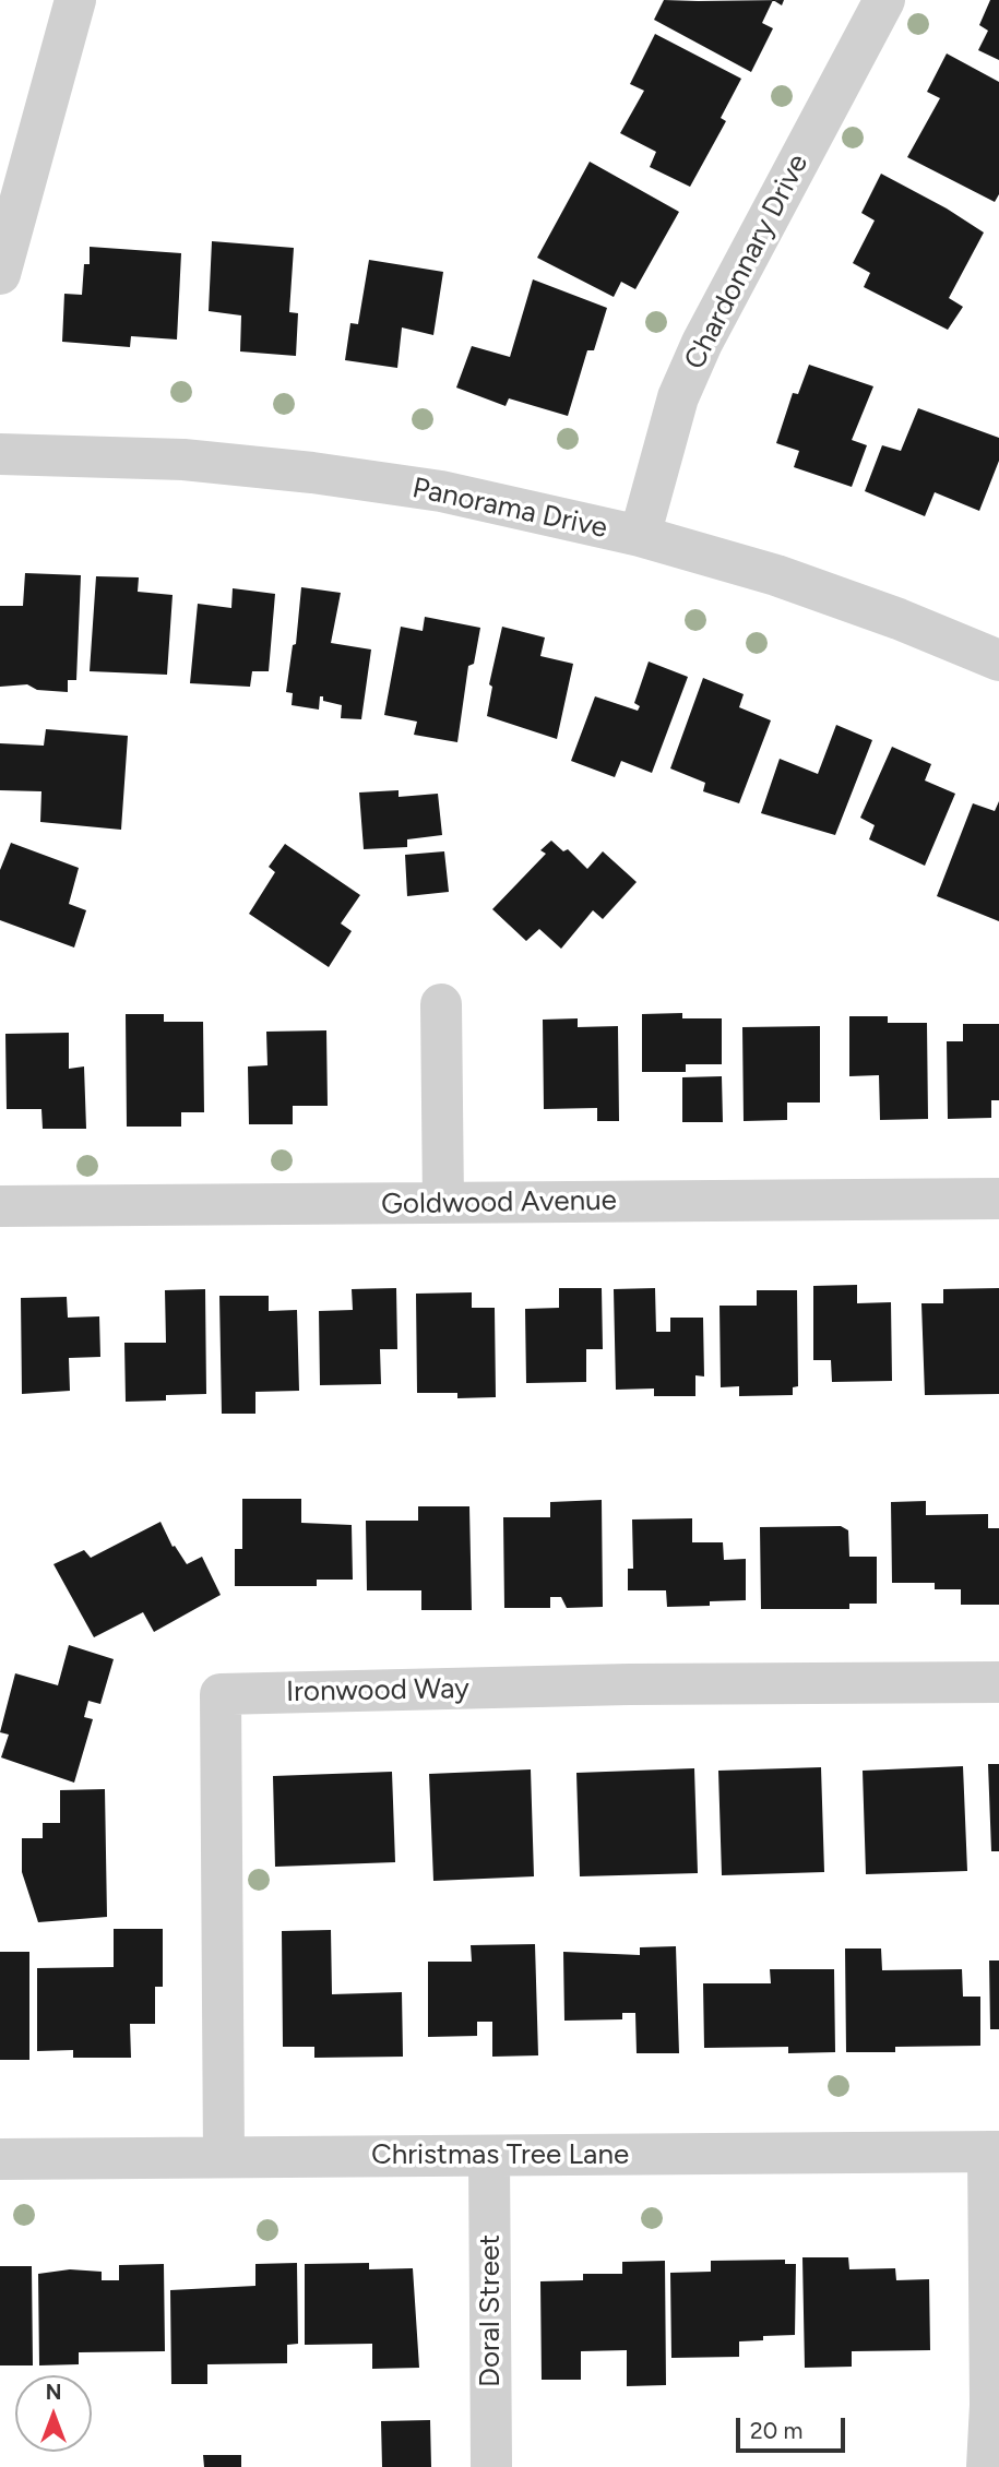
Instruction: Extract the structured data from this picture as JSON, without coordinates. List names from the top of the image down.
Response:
{
  "streets": {
    "street": [
      "Chardonnary Drive",
      "Panorama Drive",
      "Goldwood Avenue",
      "Ironwood Way",
      "Christmas Tree Lane",
      "Doral Street"
    ]
  },
  "crossings": [
    ["Chardonnary Drive", "Panorama Drive"],
    ["Ironwood Way", "Christmas Tree Lane"],
    ["Christmas Tree Lane", "Doral Street"]
  ],
  "scale_bar": "20 m",
  "north": "top"
}
